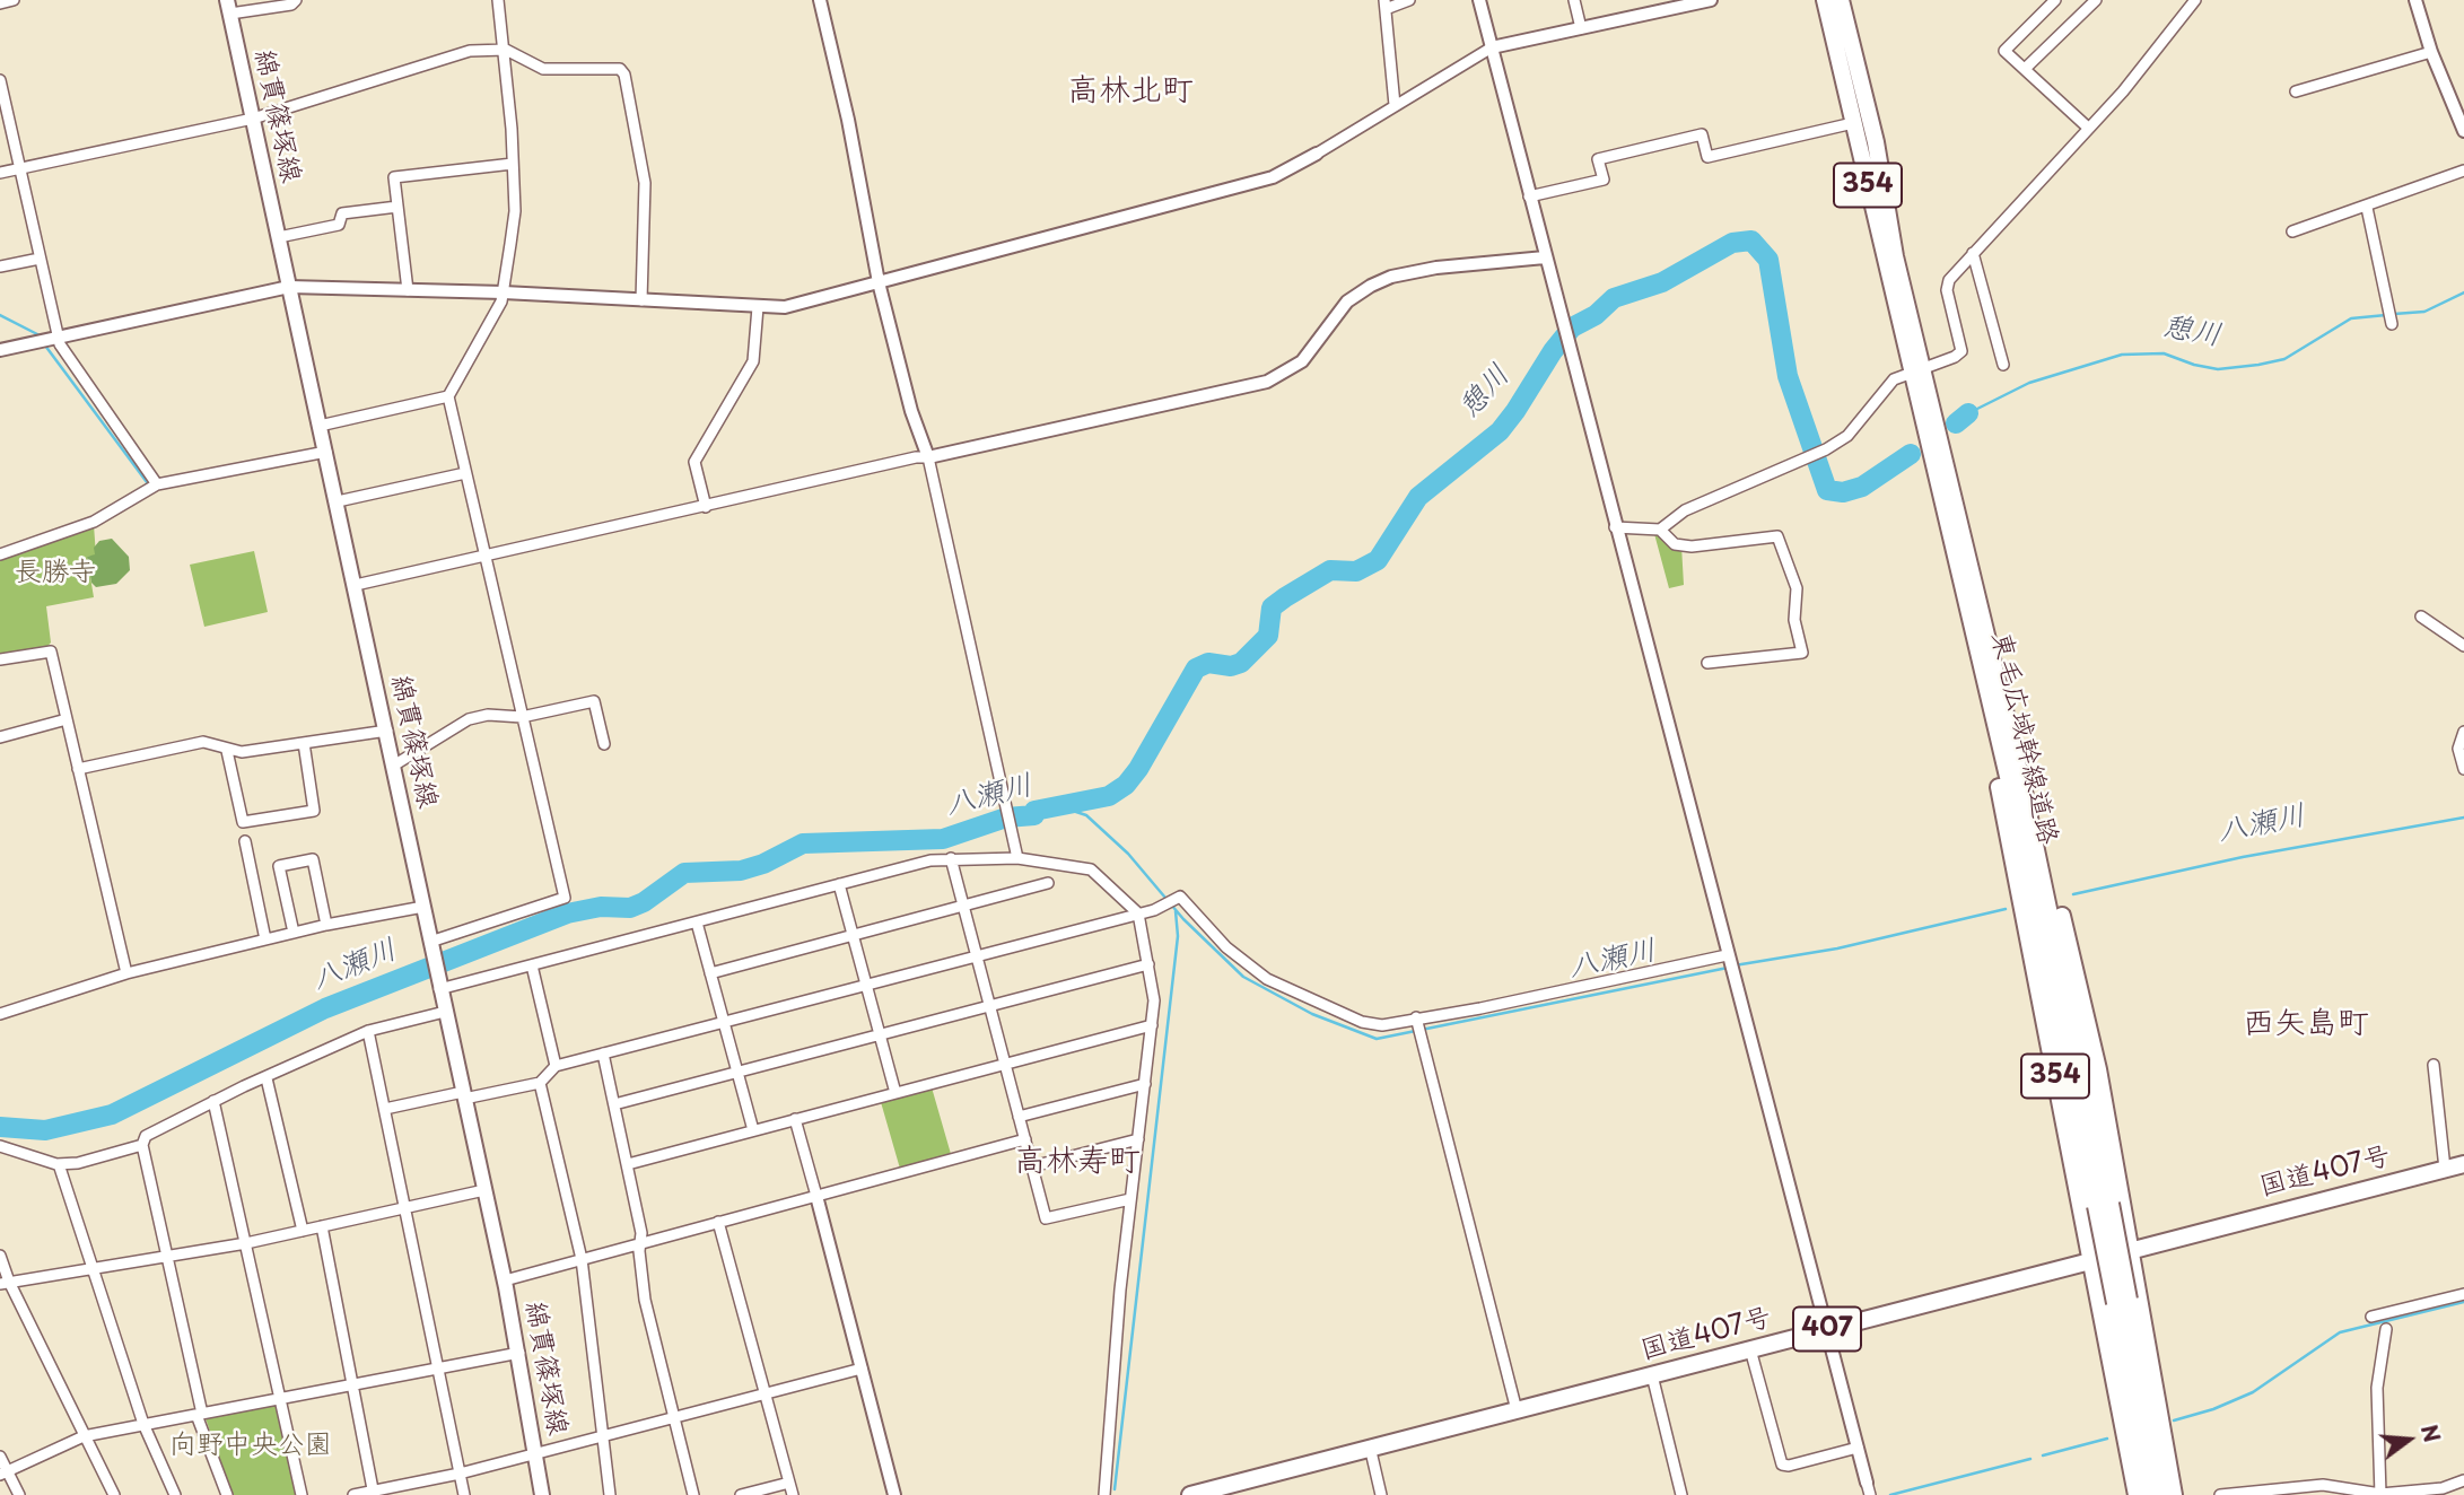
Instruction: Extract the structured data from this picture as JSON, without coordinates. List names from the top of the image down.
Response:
{
  "streets": {
    "highway": [
      "354",
      "東毛広域幹線道路",
      "国道407号",
      "407"
    ],
    "main road": ["綿貫篠塚線"]
  },
  "crossings": [
    ["354", "東毛広域幹線道路"],
    ["354", "国道407号"]
  ],
  "districts": ["高林北町", "西矢島町", "高林寿町"],
  "water": ["憩川", "八瀬川"],
  "parks": ["長勝寺", "向野中央公園"],
  "north": "right"
}
